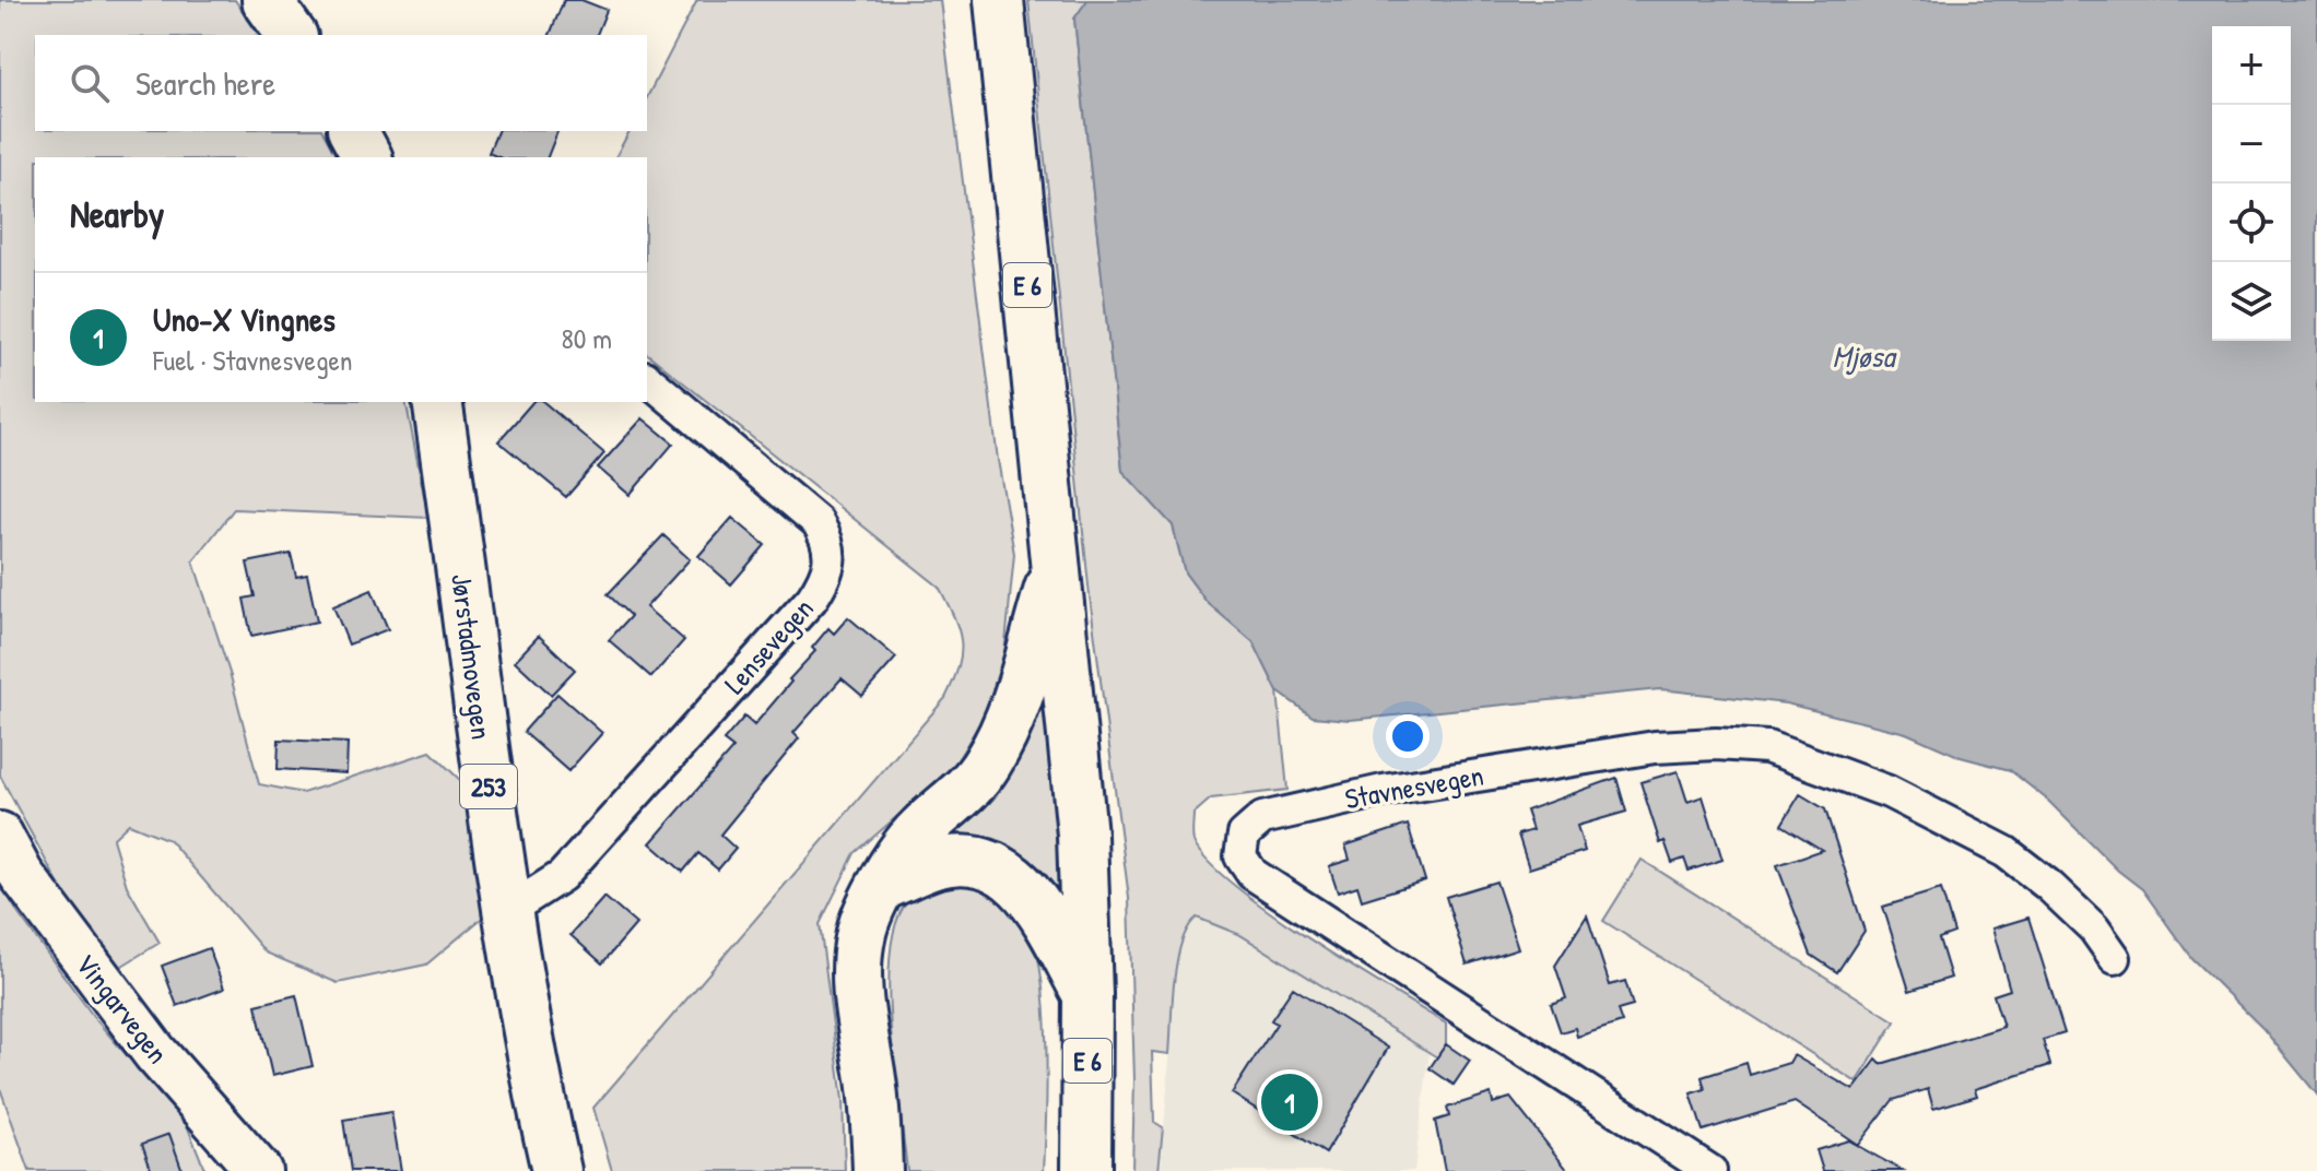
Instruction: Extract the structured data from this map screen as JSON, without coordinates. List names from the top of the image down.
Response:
{
  "streets": {
    "main road": ["E 6", "Jørstadmovegen", "253"],
    "street": ["Lensevegen", "Stavnesvegen", "Vingarvegen"]
  },
  "crossings": [
    ["Lensevegen", "Jørstadmovegen"]
  ],
  "water": ["Mjøsa"],
  "page": {
    "map_buttons": ["+", "−"],
    "search": "Search here",
    "heading": "Nearby",
    "list": [
      {
        "mark": "1",
        "name": "Uno-X Vingnes",
        "note": "Fuel · Stavnesvegen",
        "value": "80 m"
      }
    ],
    "pins": "1"
  }
}
